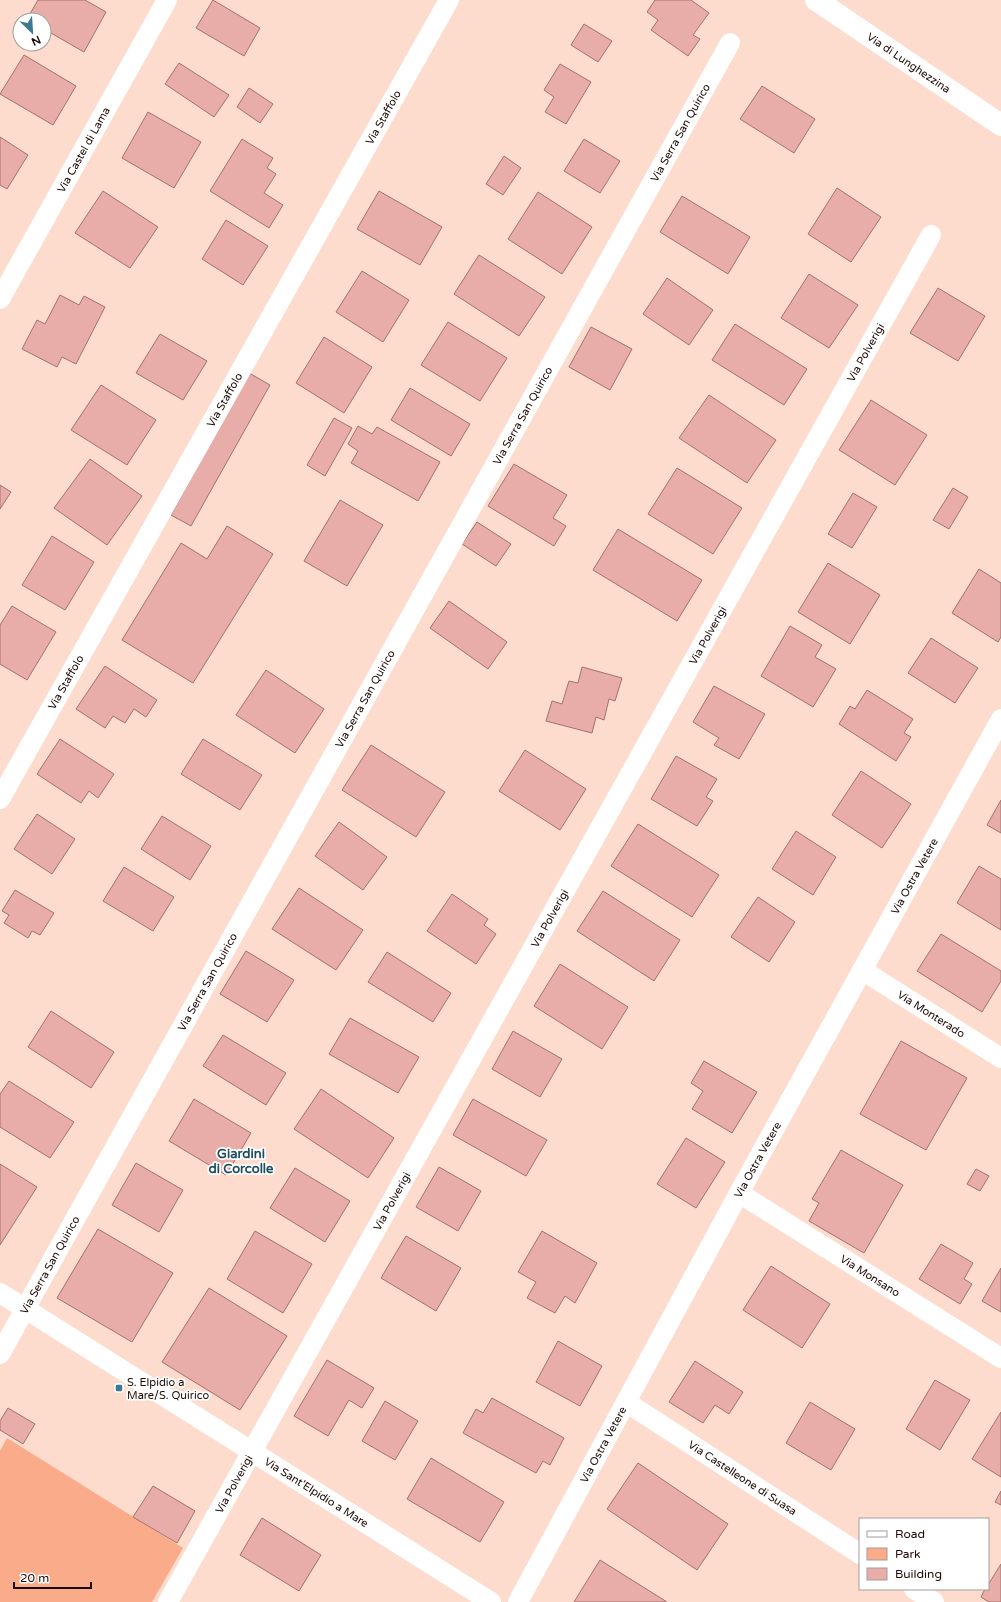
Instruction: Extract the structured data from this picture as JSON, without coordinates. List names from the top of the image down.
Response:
{
  "streets": {
    "street": [
      "Via di Lunghezzina",
      "Via Staffolo",
      "Via Serra San Quirico",
      "Via Castel di Lama",
      "Via Polverigi",
      "Via Ostra Vetere",
      "Via Monterado",
      "Via Monsano",
      "Via Castelleone di Suasa",
      "Via Sant'Elpidio a Mare"
    ]
  },
  "crossings": [
    ["Via Serra San Quirico", "Via Sant'Elpidio a Mare"],
    ["Via Polverigi", "Via Sant'Elpidio a Mare"],
    ["Via Ostra Vetere", "Via Monterado"],
    ["Via Ostra Vetere", "Via Monsano"],
    ["Via Ostra Vetere", "Via Castelleone di Suasa"]
  ],
  "districts": ["Giardini di Corcolle"],
  "places": {
    "transit": ["S. Elpidio a Mare/S. Quirico"]
  },
  "legend": ["Road", "Park", "Building"],
  "scale_bar": "20 m",
  "north": "bottom right"
}
